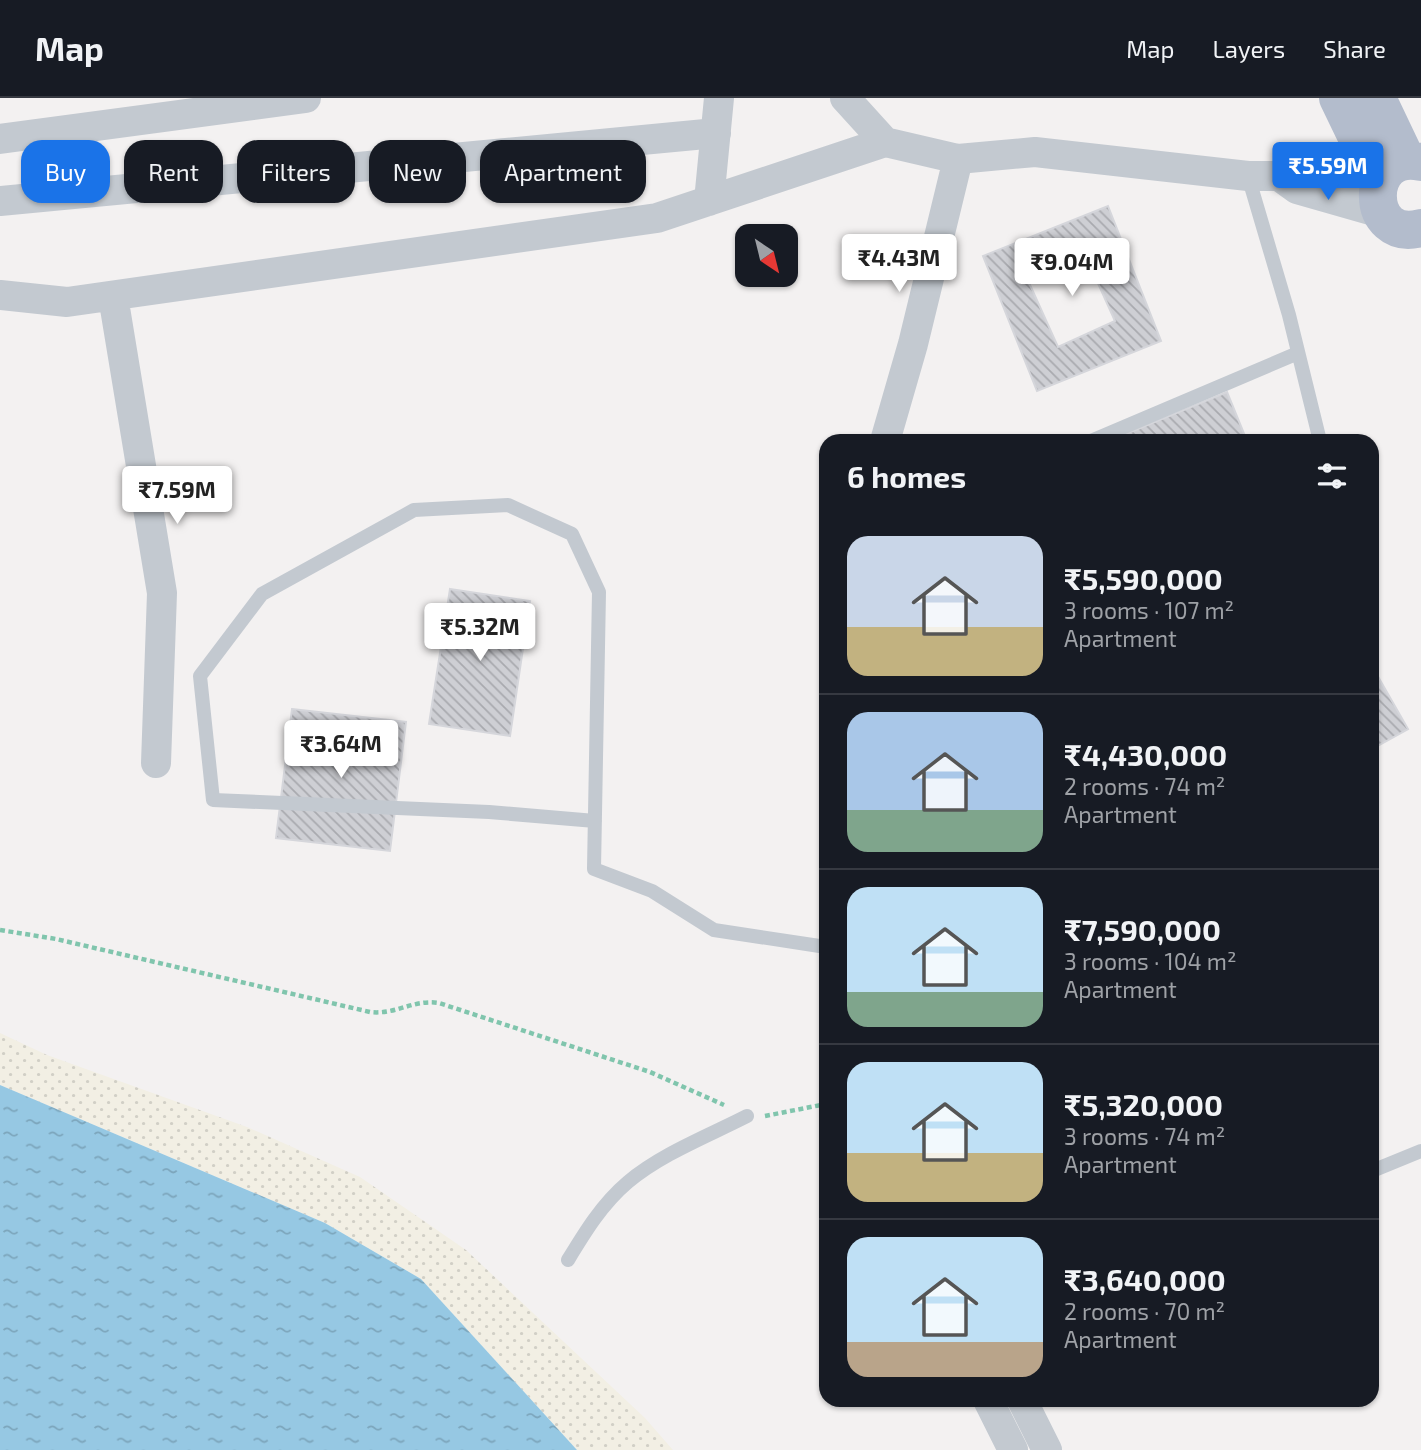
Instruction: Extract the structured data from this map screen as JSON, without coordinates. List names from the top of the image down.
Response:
{
  "north": "bottom right",
  "page": {
    "header": "Map",
    "nav": ["Map", "Layers", "Share"],
    "chip": [
      "Buy",
      "Rent",
      "Filters",
      "New",
      "Apartment"
    ],
    "price": [
      "₹5.59M",
      "₹4.43M",
      "₹9.04M",
      "₹7.59M",
      "₹5.32M",
      "₹3.64M"
    ],
    "heading": "6 homes",
    "list": [
      {
        "name": "₹5,590,000",
        "note": "3 rooms · 107 m² · Apartment"
      },
      {
        "name": "₹4,430,000",
        "note": "2 rooms · 74 m² · Apartment"
      },
      {
        "name": "₹7,590,000",
        "note": "3 rooms · 104 m² · Apartment"
      },
      {
        "name": "₹5,320,000",
        "note": "3 rooms · 74 m² · Apartment"
      },
      {
        "name": "₹3,640,000",
        "note": "2 rooms · 70 m² · Apartment"
      }
    ]
  }
}
